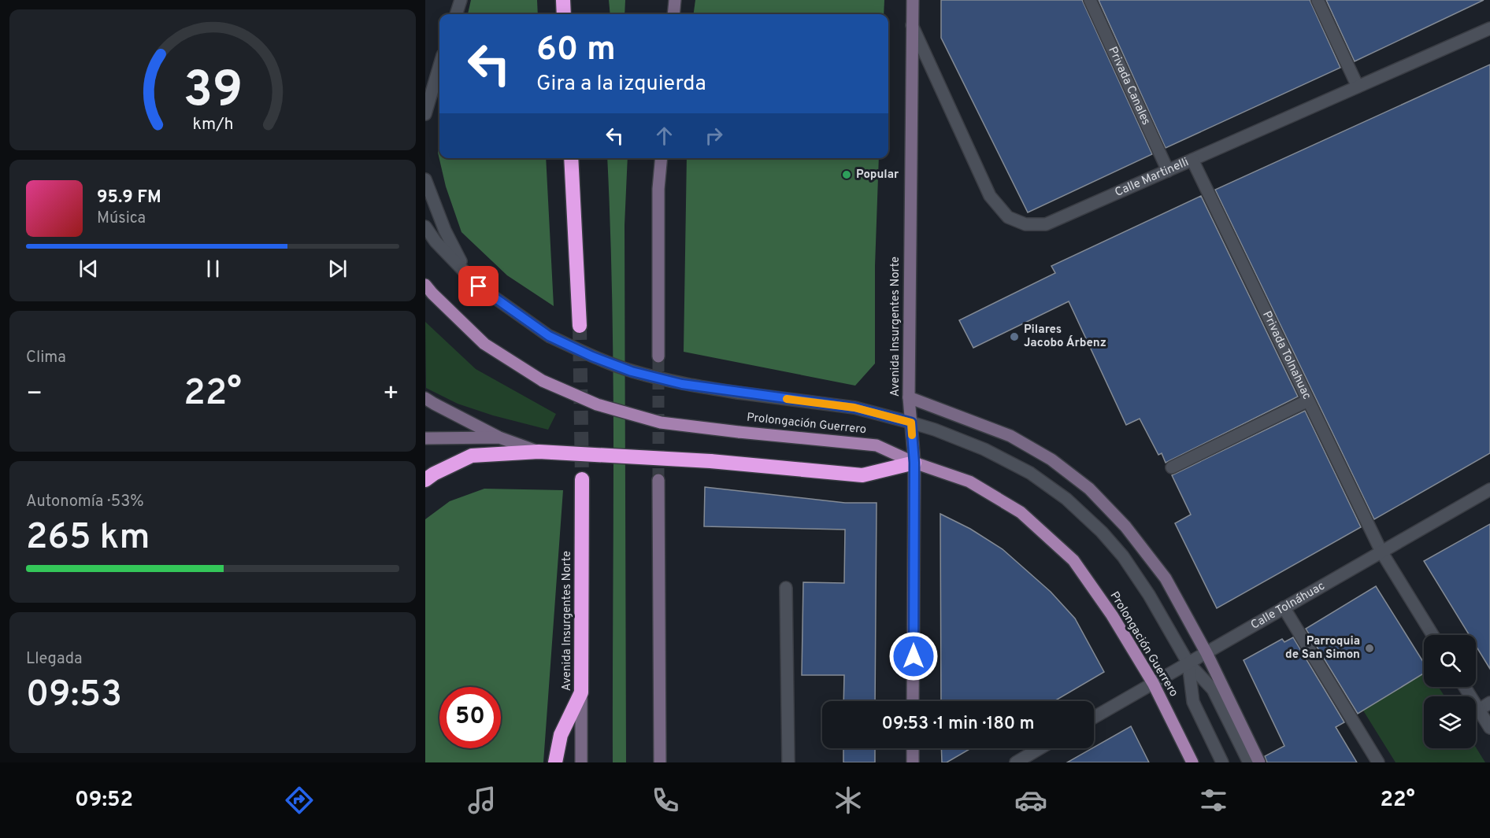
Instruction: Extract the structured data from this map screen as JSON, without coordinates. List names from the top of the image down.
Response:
{
  "streets": {
    "highway": ["Avenida Insurgentes Norte"],
    "main road": ["Prolongación Guerrero"],
    "street": [
      "Privada Canales",
      "Calle Martinelli",
      "Privada Tolnahuac",
      "Calle Tolnáhuac"
    ]
  },
  "crossings": [
    ["Privada Canales", "Calle Martinelli"],
    ["Calle Martinelli", "Avenida Insurgentes Norte"],
    ["Calle Martinelli", "Privada Tolnahuac"],
    ["Avenida Insurgentes Norte", "Prolongación Guerrero"],
    ["Privada Tolnahuac", "Calle Tolnáhuac"],
    ["Prolongación Guerrero", "Calle Tolnáhuac"]
  ],
  "places": ["Popular", "Pilares Jacobo Árbenz", "Parroquia de San Simon"],
  "page": {
    "turn": ["60 m", "Gira a la izquierda"],
    "song": ["95.9 FM", "Música"],
    "tile": [
      "Clima",
      ["Autonomía · 53%", "265 km"],
      ["Llegada", "09:53"]
    ],
    "heat": ["−", "22°", "+"],
    "limit": "50",
    "trip": "09:53 · 1 min · 180 m",
    "tabs": ["09:52", "22°"],
    "gauge": ["39", "km/h"]
  }
}
